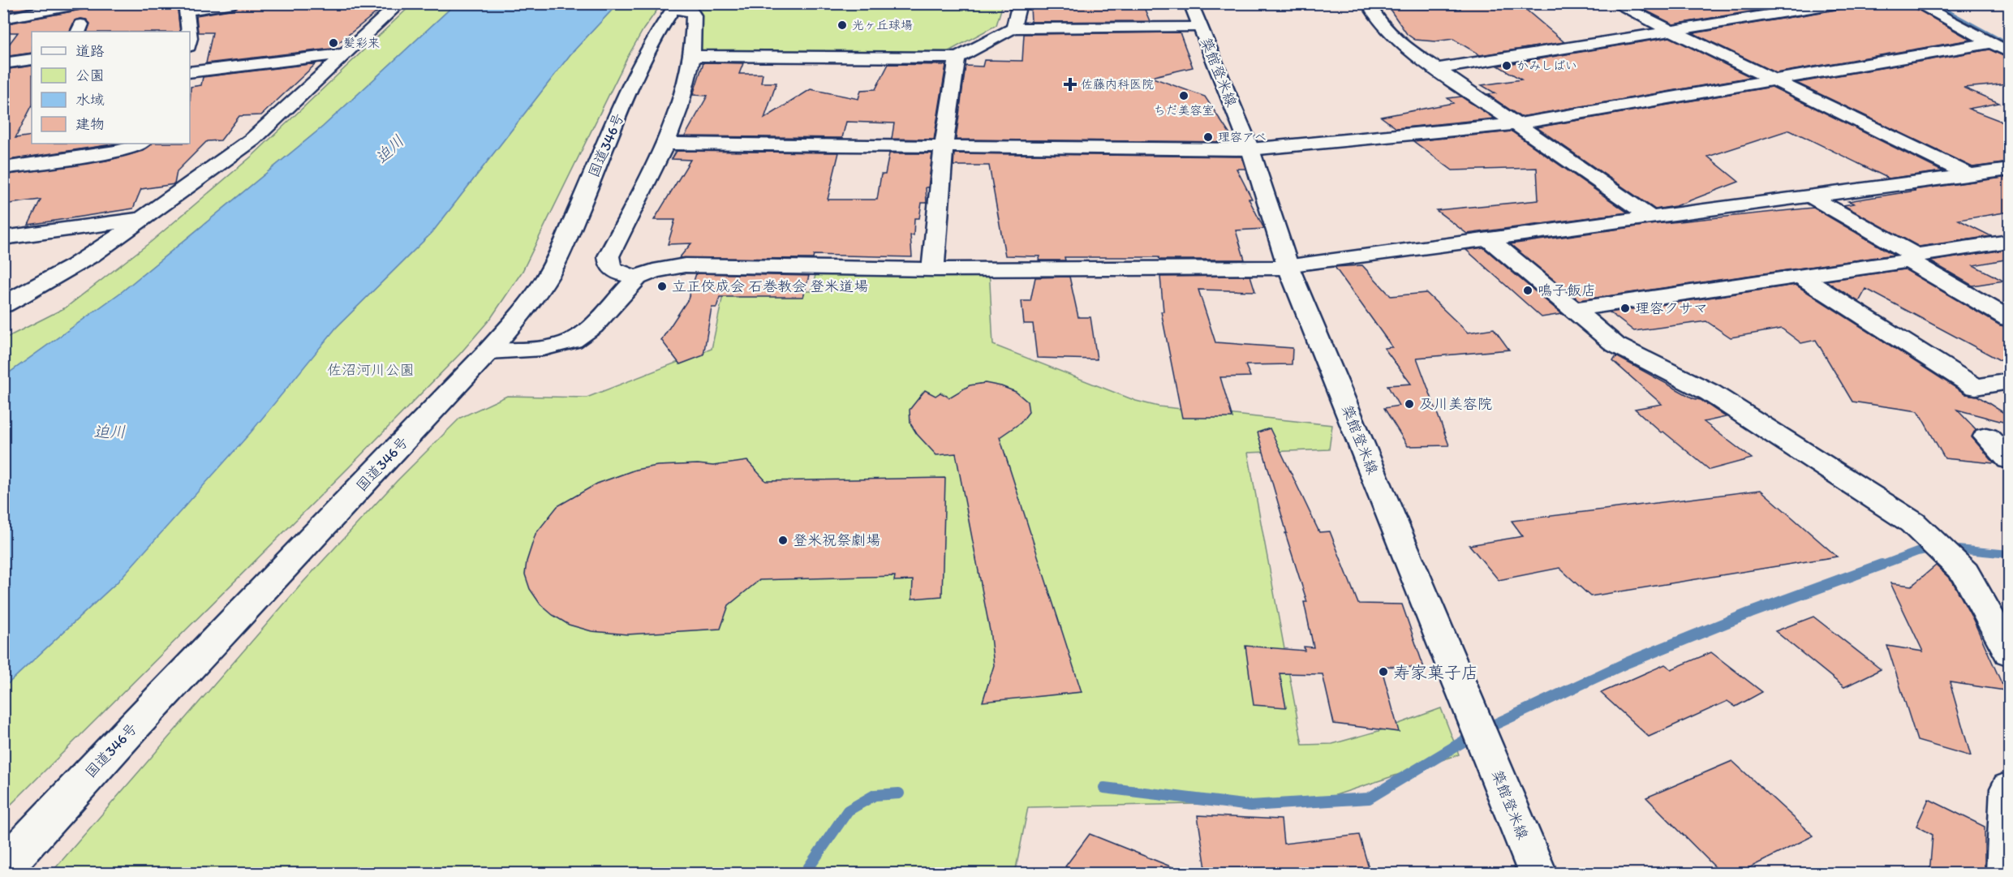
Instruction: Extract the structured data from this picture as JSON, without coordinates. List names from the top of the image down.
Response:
{
  "streets": {
    "main road": ["築館登米線", "国道346号"]
  },
  "water": ["迫川"],
  "parks": ["佐沼河川公園"],
  "places": {
    "other": [
      "光ヶ丘球場",
      "髪彩来",
      "かみしばい",
      "ちだ美容室",
      "理容アベ",
      "立正佼成会 石巻教会 登米道場",
      "鳴子飯店",
      "理容クサマ",
      "及川美容院",
      "登米祝祭劇場",
      "寿家菓子店"
    ],
    "health": ["佐藤内科医院"]
  },
  "legend": [
    "道路",
    "公園",
    "水域",
    "建物"
  ]
}
